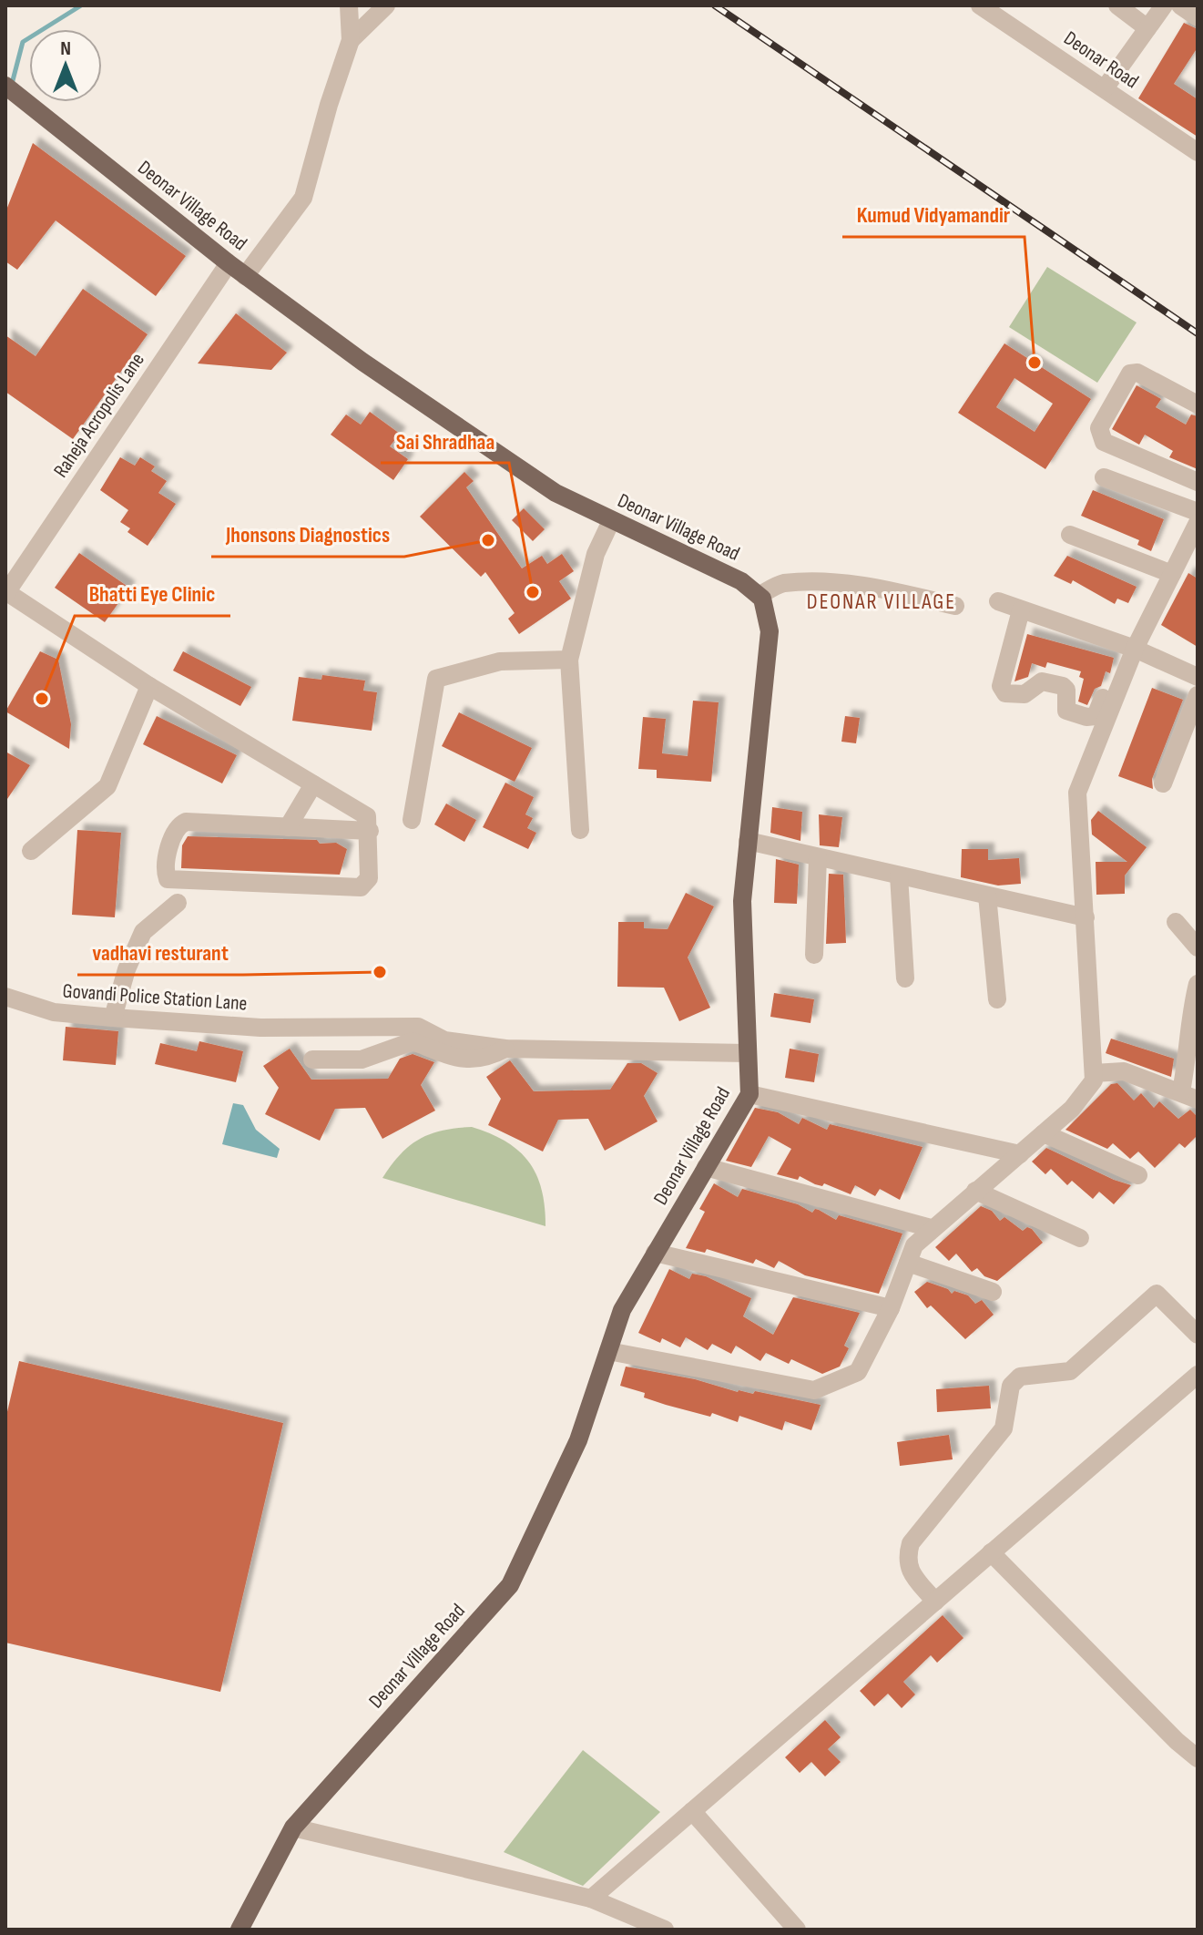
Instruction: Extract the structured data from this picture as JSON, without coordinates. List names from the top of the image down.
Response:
{
  "streets": {
    "main road": ["Deonar Village Road"],
    "street": ["Deonar Road", "Raheja Acropolis Lane", "Govandi Police Station Lane"]
  },
  "crossings": [
    ["Deonar Village Road", "Raheja Acropolis Lane"]
  ],
  "districts": ["DEONAR VILLAGE"],
  "places": [
    "Kumud Vidyamandir",
    "Jhonsons Diagnostics",
    "Sai Shradhaa",
    "Bhatti Eye Clinic",
    "vadhavi resturant"
  ],
  "north": "top"
}
